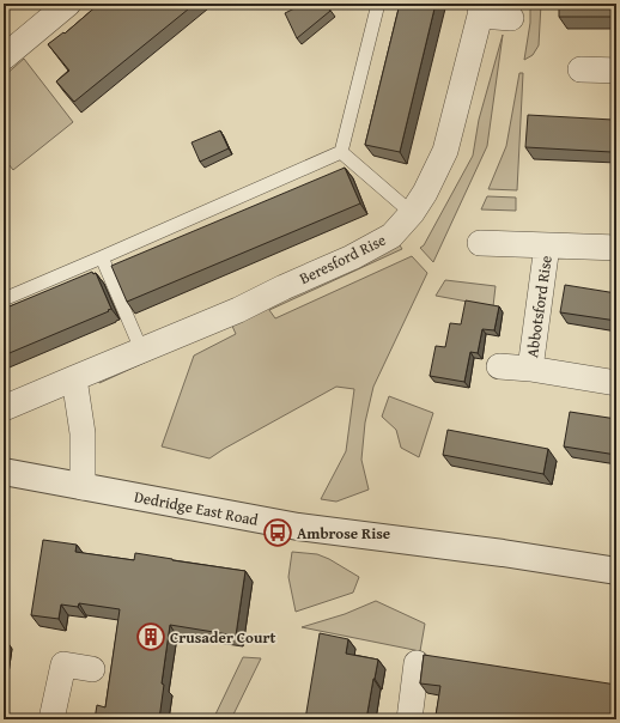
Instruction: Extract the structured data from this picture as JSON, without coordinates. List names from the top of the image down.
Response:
{
  "streets": {
    "street": ["Beresford Rise", "Abbotsford Rise", "Dedridge East Road"]
  },
  "places": {
    "bus stop": ["Ambrose Rise"],
    "building": ["Crusader Court"]
  }
}
